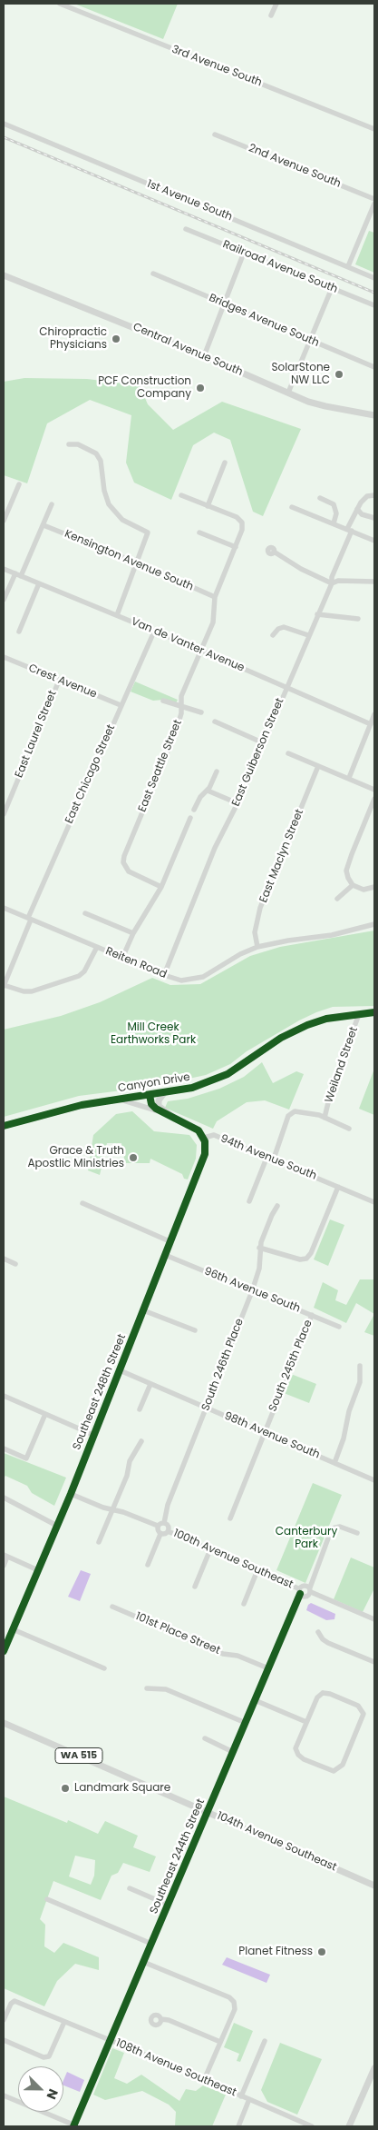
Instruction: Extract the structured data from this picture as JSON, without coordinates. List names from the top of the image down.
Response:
{
  "streets": {
    "main road": [
      "Central Avenue South",
      "Canyon Drive",
      "WA 515",
      "104th Avenue Southeast"
    ],
    "street": [
      "3rd Avenue South",
      "2nd Avenue South",
      "1st Avenue South",
      "Railroad Avenue South",
      "Bridges Avenue South",
      "Kensington Avenue South",
      "Van de Vanter Avenue",
      "Crest Avenue",
      "East Laurel Street",
      "East Guiberson Street",
      "East Seattle Street",
      "East Chicago Street",
      "East Maclyn Street",
      "Reiten Road",
      "Weiland Street",
      "94th Avenue South",
      "96th Avenue South",
      "South 246th Place",
      "South 245th Place",
      "Southeast 248th Street",
      "98th Avenue South",
      "100th Avenue Southeast",
      "101st Place Street",
      "Southeast 244th Street",
      "108th Avenue Southeast"
    ]
  },
  "crossings": [
    ["Kensington Avenue South", "East Seattle Street"],
    ["Van de Vanter Avenue", "East Guiberson Street"],
    ["Van de Vanter Avenue", "East Seattle Street"],
    ["Van de Vanter Avenue", "East Chicago Street"],
    ["Crest Avenue", "East Laurel Street"],
    ["Crest Avenue", "East Chicago Street"],
    ["East Guiberson Street", "Reiten Road"],
    ["East Chicago Street", "Reiten Road"],
    ["East Maclyn Street", "Reiten Road"],
    ["Weiland Street", "Canyon Drive"],
    ["Canyon Drive", "94th Avenue South"],
    ["94th Avenue South", "Southeast 248th Street"],
    ["96th Avenue South", "South 246th Place"],
    ["96th Avenue South", "South 245th Place"],
    ["96th Avenue South", "Southeast 248th Street"],
    ["South 246th Place", "98th Avenue South"],
    ["South 246th Place", "100th Avenue Southeast"],
    ["South 245th Place", "98th Avenue South"],
    ["Southeast 248th Street", "98th Avenue South"],
    ["100th Avenue Southeast", "Southeast 244th Street"],
    ["101st Place Street", "Southeast 244th Street"],
    ["104th Avenue Southeast", "Southeast 244th Street"],
    ["Southeast 244th Street", "108th Avenue Southeast"]
  ],
  "parks": ["Mill Creek Earthworks Park", "Canterbury Park"],
  "places": [
    "Chiropractic Physicians",
    "SolarStone NW LLC",
    "PCF Construction Company",
    "Grace & Truth Apostlic Ministries",
    "Landmark Square",
    "Planet Fitness"
  ],
  "north": "bottom right"
}
